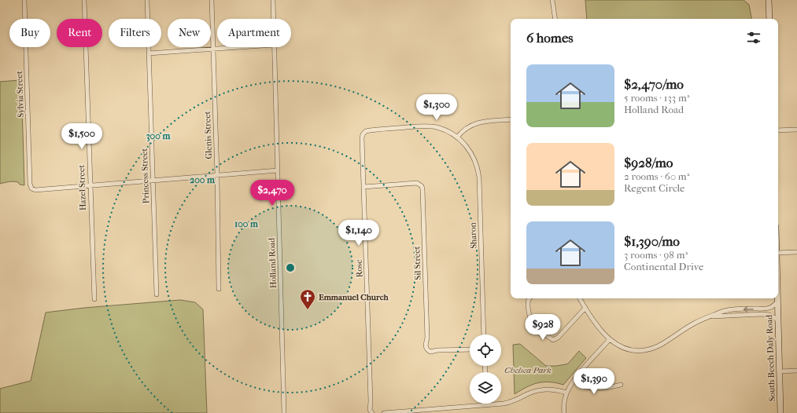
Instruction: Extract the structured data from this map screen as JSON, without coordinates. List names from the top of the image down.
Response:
{
  "streets": {
    "street": [
      "Sylvia Street",
      "Glenis Street",
      "Princess Street",
      "Hazel Street",
      "Sharon",
      "Holland Road",
      "Sil Street",
      "Rose",
      "South Beech Daly Road"
    ]
  },
  "crossings": [
    ["Sylvia Street", "Hazel Street"],
    ["Sharon", "Rose"],
    ["Sil Street", "Rose"]
  ],
  "parks": ["Chelsea Park"],
  "places": {
    "church": ["Emmanuel Church"]
  },
  "page": {
    "chip": [
      "Buy",
      "Rent",
      "Filters",
      "New",
      "Apartment"
    ],
    "heading": "6 homes",
    "list": [
      {
        "name": "$2,470/mo",
        "note": "5 rooms · 133 m² · Holland Road"
      },
      {
        "name": "$928/mo",
        "note": "2 rooms · 60 m² · Regent Circle"
      },
      {
        "name": "$1,390/mo",
        "note": "3 rooms · 98 m² · Continental Drive"
      }
    ],
    "price": [
      "$1,300",
      "$1,500",
      "$2,470",
      "$1,140",
      "$928",
      "$1,390"
    ]
  },
  "rings": ["300 m", "200 m", "100 m"]
}
